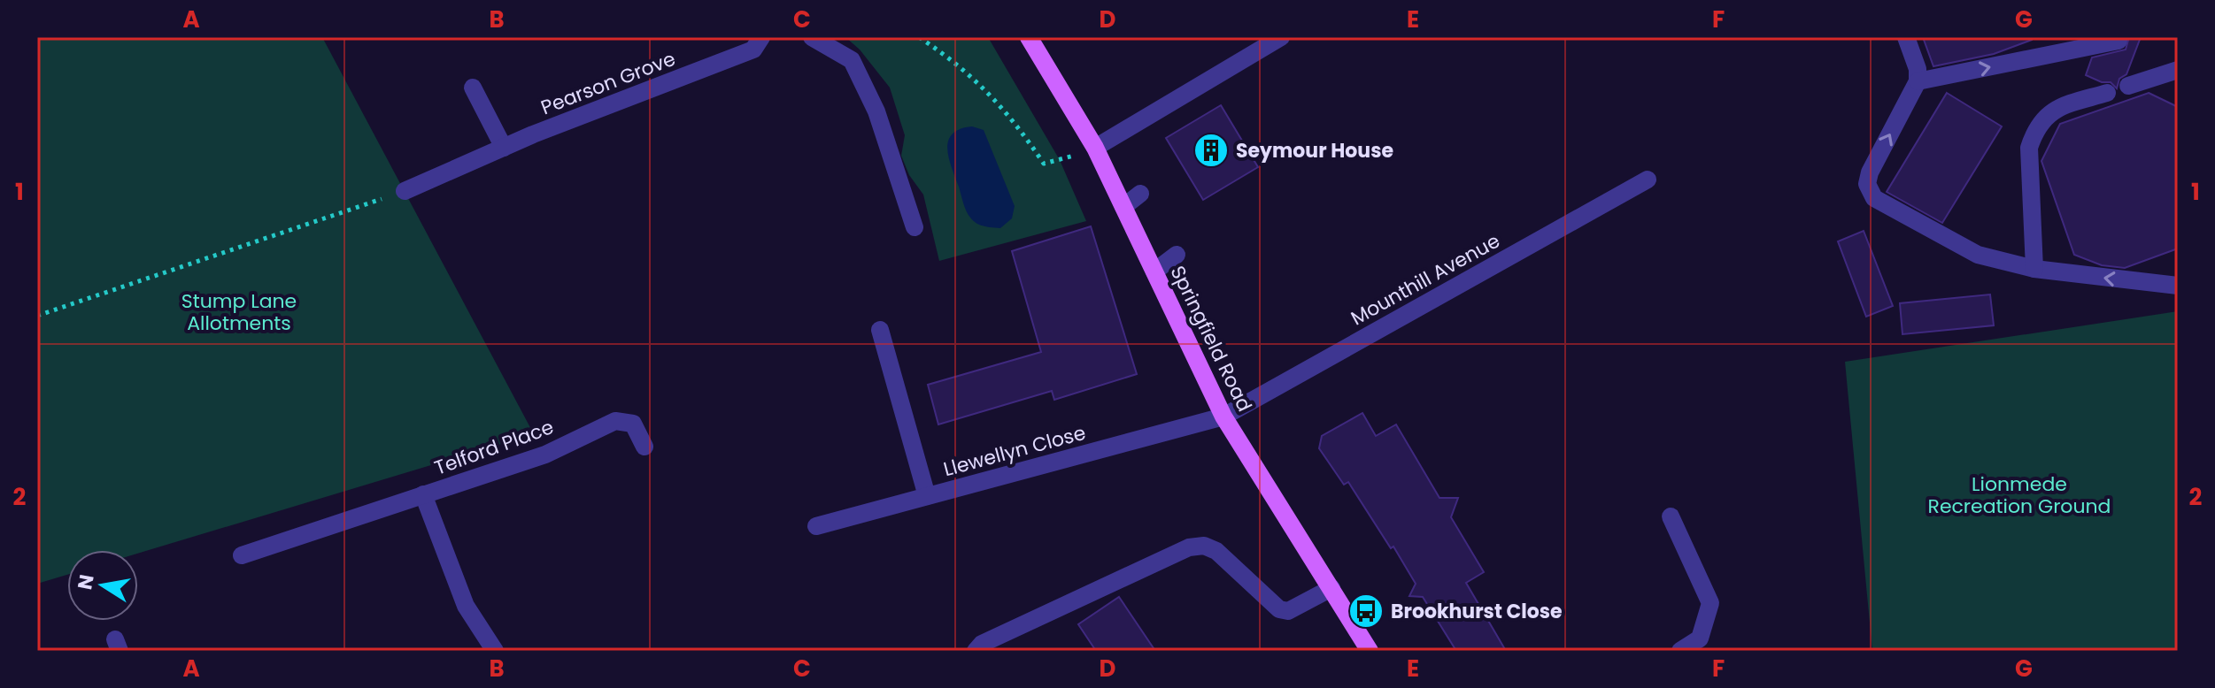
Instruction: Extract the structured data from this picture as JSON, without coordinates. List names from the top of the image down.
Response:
{
  "streets": {
    "main road": ["Springfield Road"],
    "street": [
      "Pearson Grove",
      "Mounthill Avenue",
      "Telford Place",
      "Llewellyn Close"
    ]
  },
  "crossings": [
    ["Mounthill Avenue", "Springfield Road"],
    ["Mounthill Avenue", "Llewellyn Close"],
    ["Springfield Road", "Llewellyn Close"]
  ],
  "parks": ["Stump Lane Allotments", "Lionmede Recreation Ground"],
  "places": {
    "building": ["Seymour House"],
    "bus stop": ["Brookhurst Close"]
  },
  "north": "left",
  "grid": {
    "columns": [
      "A",
      "B",
      "C",
      "D",
      "E",
      "F",
      "G"
    ],
    "rows": ["1", "2"]
  }
}
